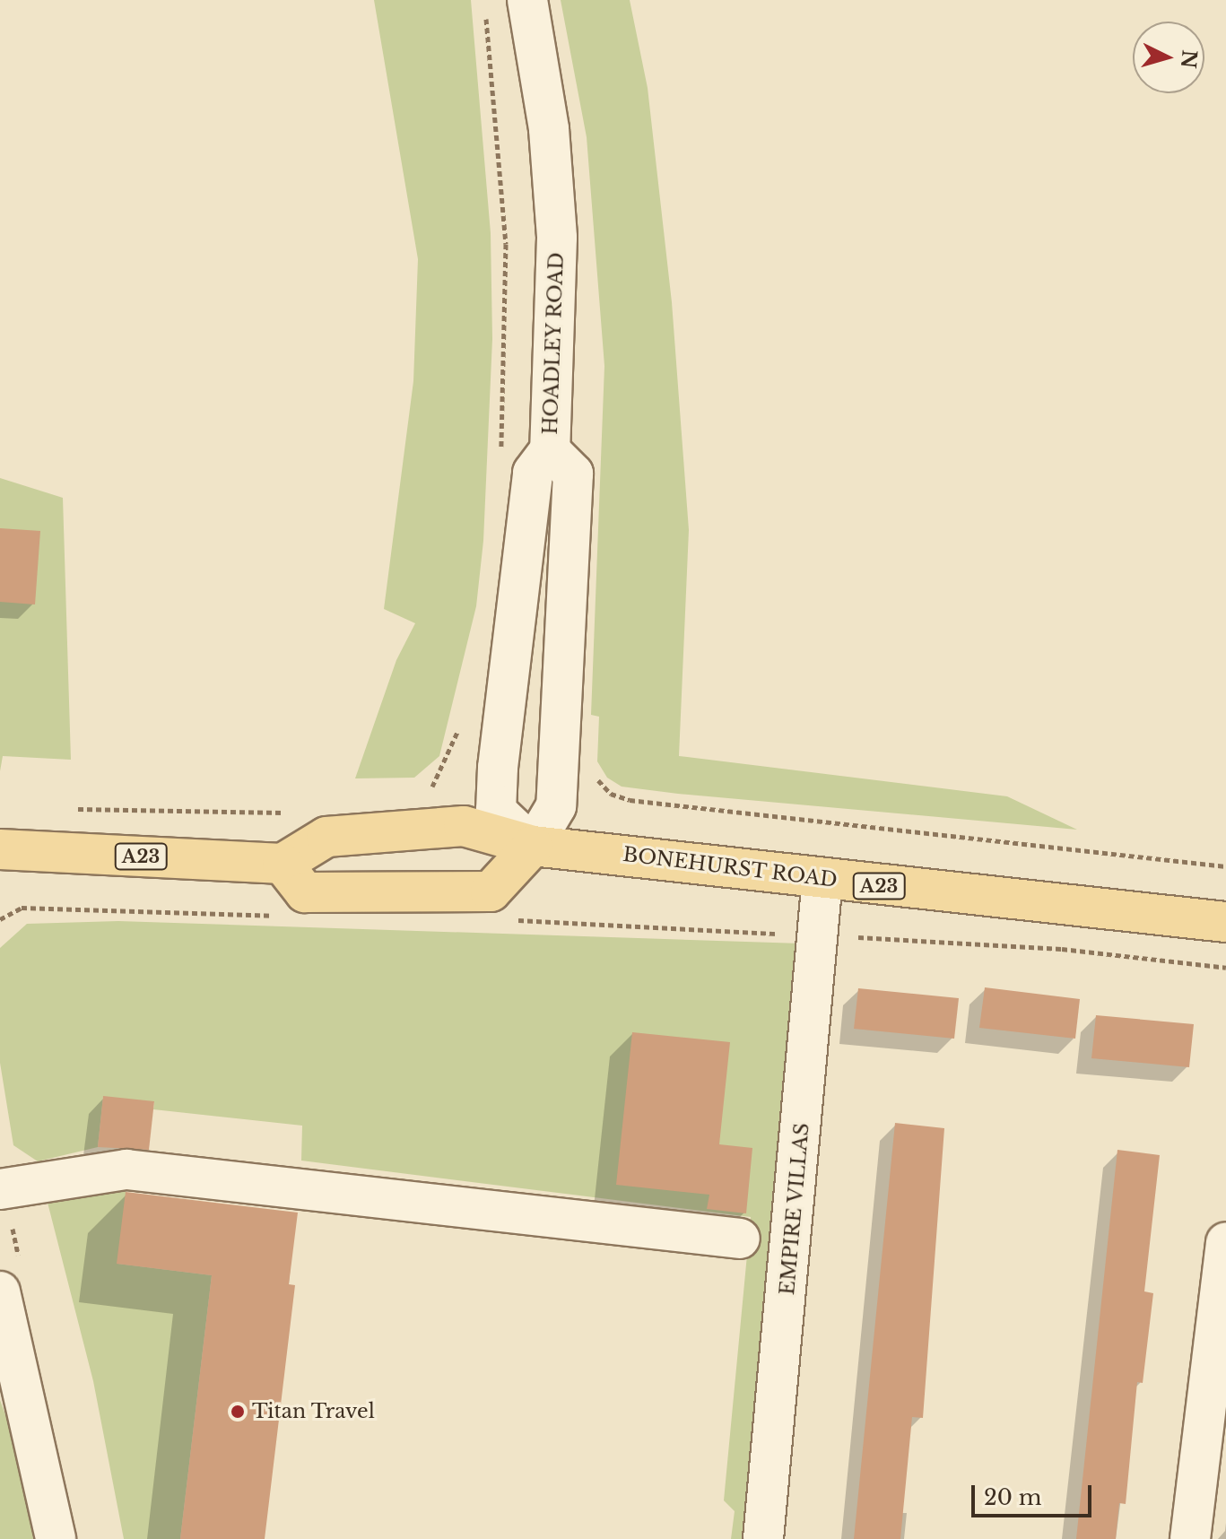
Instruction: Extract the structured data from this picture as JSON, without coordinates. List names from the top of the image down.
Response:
{
  "streets": {
    "main road": ["A23", "BONEHURST ROAD"],
    "street": ["HOADLEY ROAD", "EMPIRE VILLAS"]
  },
  "crossings": [
    ["HOADLEY ROAD", "BONEHURST ROAD"],
    ["A23", "BONEHURST ROAD"],
    ["BONEHURST ROAD", "EMPIRE VILLAS"]
  ],
  "places": ["Titan Travel"],
  "scale_bar": "20 m",
  "north": "right"
}
